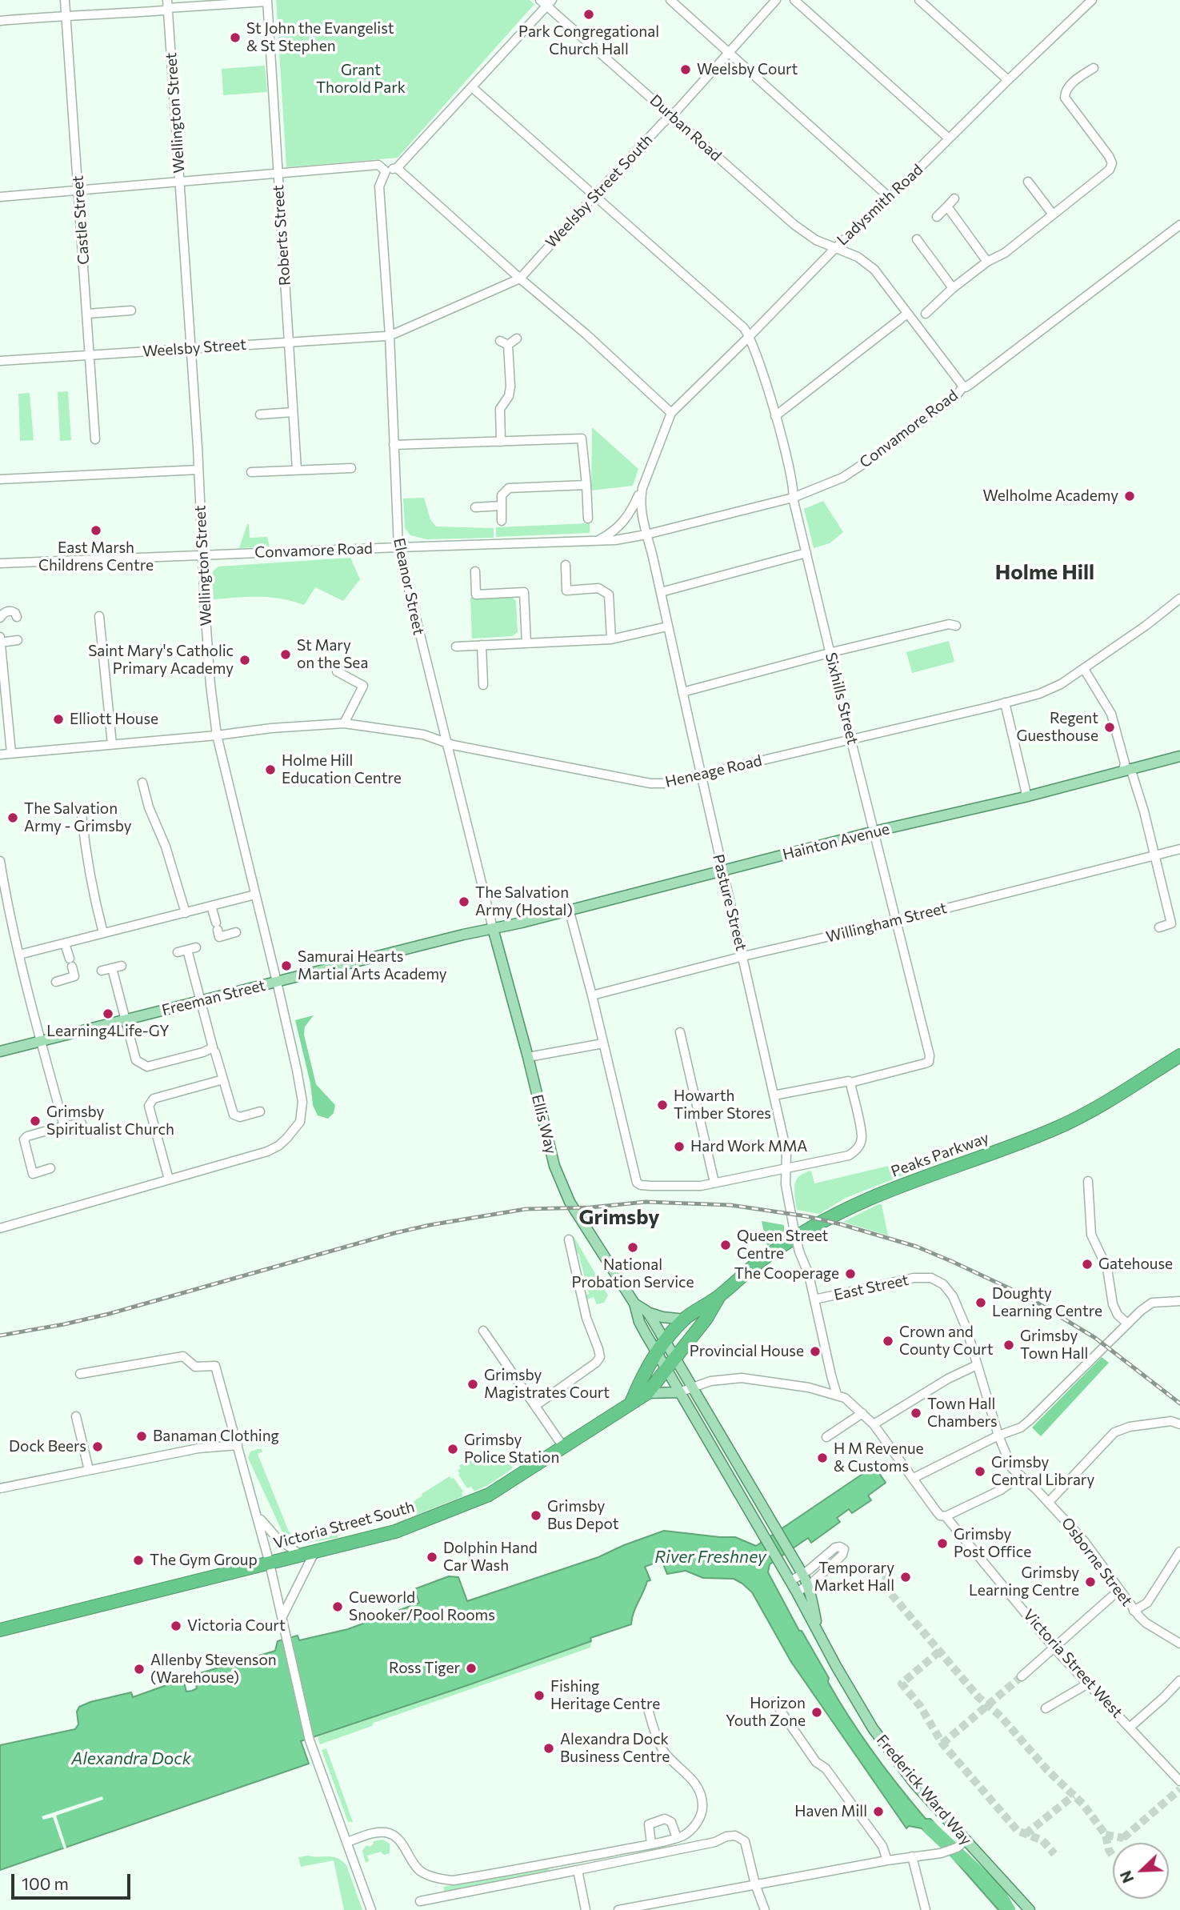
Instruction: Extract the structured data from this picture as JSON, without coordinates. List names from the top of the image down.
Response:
{
  "streets": {
    "highway": ["Peaks Parkway", "Victoria Street South"],
    "main road": [
      "Hainton Avenue",
      "Freeman Street",
      "Ellis Way",
      "Frederick Ward Way"
    ],
    "street": [
      "Wellington Street",
      "Durban Road",
      "Weelsby Street South",
      "Ladysmith Road",
      "Castle Street",
      "Roberts Street",
      "Weelsby Street",
      "Convamore Road",
      "Eleanor Street",
      "Sixhills Street",
      "Heneage Road",
      "Pasture Street",
      "Willingham Street",
      "East Street",
      "Osborne Street",
      "Victoria Street West"
    ]
  },
  "crossings": [
    ["Wellington Street", "Weelsby Street"],
    ["Wellington Street", "Convamore Road"],
    ["Wellington Street", "Heneage Road"],
    ["Wellington Street", "Freeman Street"],
    ["Durban Road", "Weelsby Street South"],
    ["Durban Road", "Ladysmith Road"],
    ["Durban Road", "Convamore Road"],
    ["Weelsby Street South", "Weelsby Street"],
    ["Weelsby Street South", "Eleanor Street"],
    ["Ladysmith Road", "Sixhills Street"],
    ["Ladysmith Road", "Pasture Street"],
    ["Castle Street", "Weelsby Street"],
    ["Roberts Street", "Weelsby Street"],
    ["Weelsby Street", "Eleanor Street"],
    ["Convamore Road", "Eleanor Street"],
    ["Convamore Road", "Sixhills Street"],
    ["Convamore Road", "Pasture Street"],
    ["Eleanor Street", "Heneage Road"],
    ["Eleanor Street", "Hainton Avenue"],
    ["Eleanor Street", "Freeman Street"],
    ["Eleanor Street", "Ellis Way"],
    ["Sixhills Street", "Heneage Road"],
    ["Sixhills Street", "Hainton Avenue"],
    ["Sixhills Street", "Willingham Street"],
    ["Heneage Road", "Pasture Street"],
    ["Hainton Avenue", "Pasture Street"],
    ["Hainton Avenue", "Freeman Street"],
    ["Hainton Avenue", "Ellis Way"],
    ["Pasture Street", "Willingham Street"],
    ["Pasture Street", "East Street"],
    ["Pasture Street", "Victoria Street West"],
    ["Freeman Street", "Ellis Way"],
    ["Ellis Way", "Peaks Parkway"],
    ["Ellis Way", "Victoria Street South"],
    ["Ellis Way", "Frederick Ward Way"],
    ["Peaks Parkway", "Victoria Street South"],
    ["East Street", "Osborne Street"]
  ],
  "districts": ["Holme Hill", "Grimsby"],
  "water": ["River Freshney", "Alexandra Dock"],
  "parks": ["Grant Thorold Park"],
  "places": [
    "Park Congregational Church Hall",
    "St John the Evangelist & St Stephen",
    "Weelsby Court",
    "Welholme Academy",
    "East Marsh Childrens Centre",
    "St Mary on the Sea",
    "Saint Mary's Catholic Primary Academy",
    "Elliott House",
    "Regent Guesthouse",
    "Holme Hill Education Centre",
    "The Salvation Army - Grimsby",
    "The Salvation Army (Hostal)",
    "Samurai Hearts Martial Arts Academy",
    "Learning4Life-GY",
    "Howarth Timber Stores",
    "Grimsby Spiritualist Church",
    "Hard Work MMA",
    "Queen Street Centre",
    "National Probation Service",
    "Gatehouse",
    "The Cooperage",
    "Doughty Learning Centre",
    "Crown and County Court",
    "Grimsby Town Hall",
    "Provincial House",
    "Grimsby Magistrates Court",
    "Town Hall Chambers",
    "Banaman Clothing",
    "Dock Beers",
    "Grimsby Police Station",
    "H M Revenue & Customs",
    "Grimsby Central Library",
    "Grimsby Bus Depot",
    "Grimsby Post Office",
    "Dolphin Hand Car Wash",
    "The Gym Group",
    "Temporary Market Hall",
    "Grimsby Learning Centre",
    "Cueworld Snooker/Pool Rooms",
    "Victoria Court",
    "Ross Tiger",
    "Allenby Stevenson (Warehouse)",
    "Fishing Heritage Centre",
    "Horizon Youth Zone",
    "Alexandra Dock Business Centre",
    "Haven Mill"
  ],
  "scale_bar": "100 m",
  "north": "bottom left"
}
